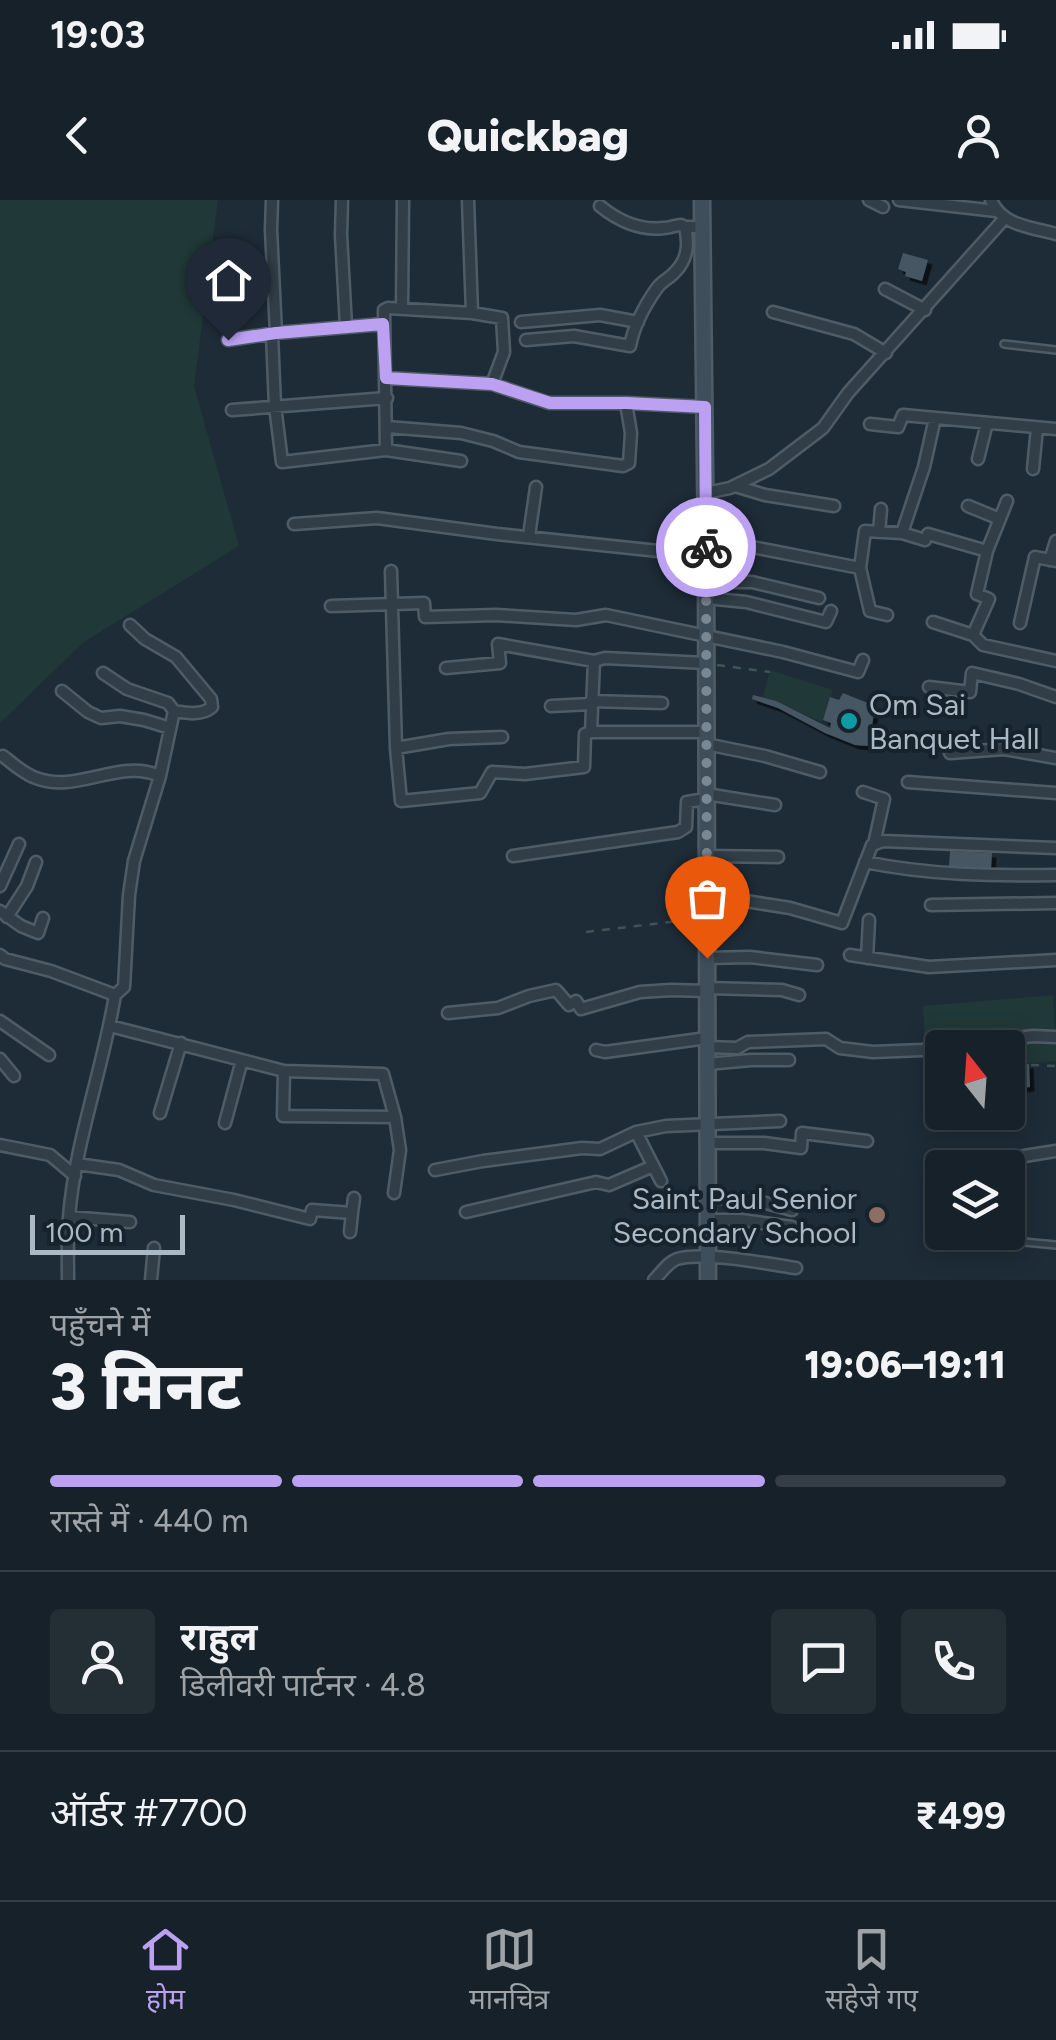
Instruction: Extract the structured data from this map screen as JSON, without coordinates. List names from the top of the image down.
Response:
{
  "places": ["Om Sai Banquet Hall", "Saint Paul Senior Secondary School"],
  "scale_bar": "100 m",
  "north": "top",
  "page": {
    "status": "19:03",
    "header": "Quickbag",
    "scale": "100 m",
    "heading": ["3 मिनट", "पहुँचने में", "19:06–19:11"],
    "panel": [
      "राहुल",
      "डिलीवरी पार्टनर · 4.8",
      "ऑर्डर #7700",
      "₹499"
    ],
    "bar": "रास्ते में · 440 m",
    "tabs": ["होम", "मानचित्र", "सहेजे गए"]
  }
}
